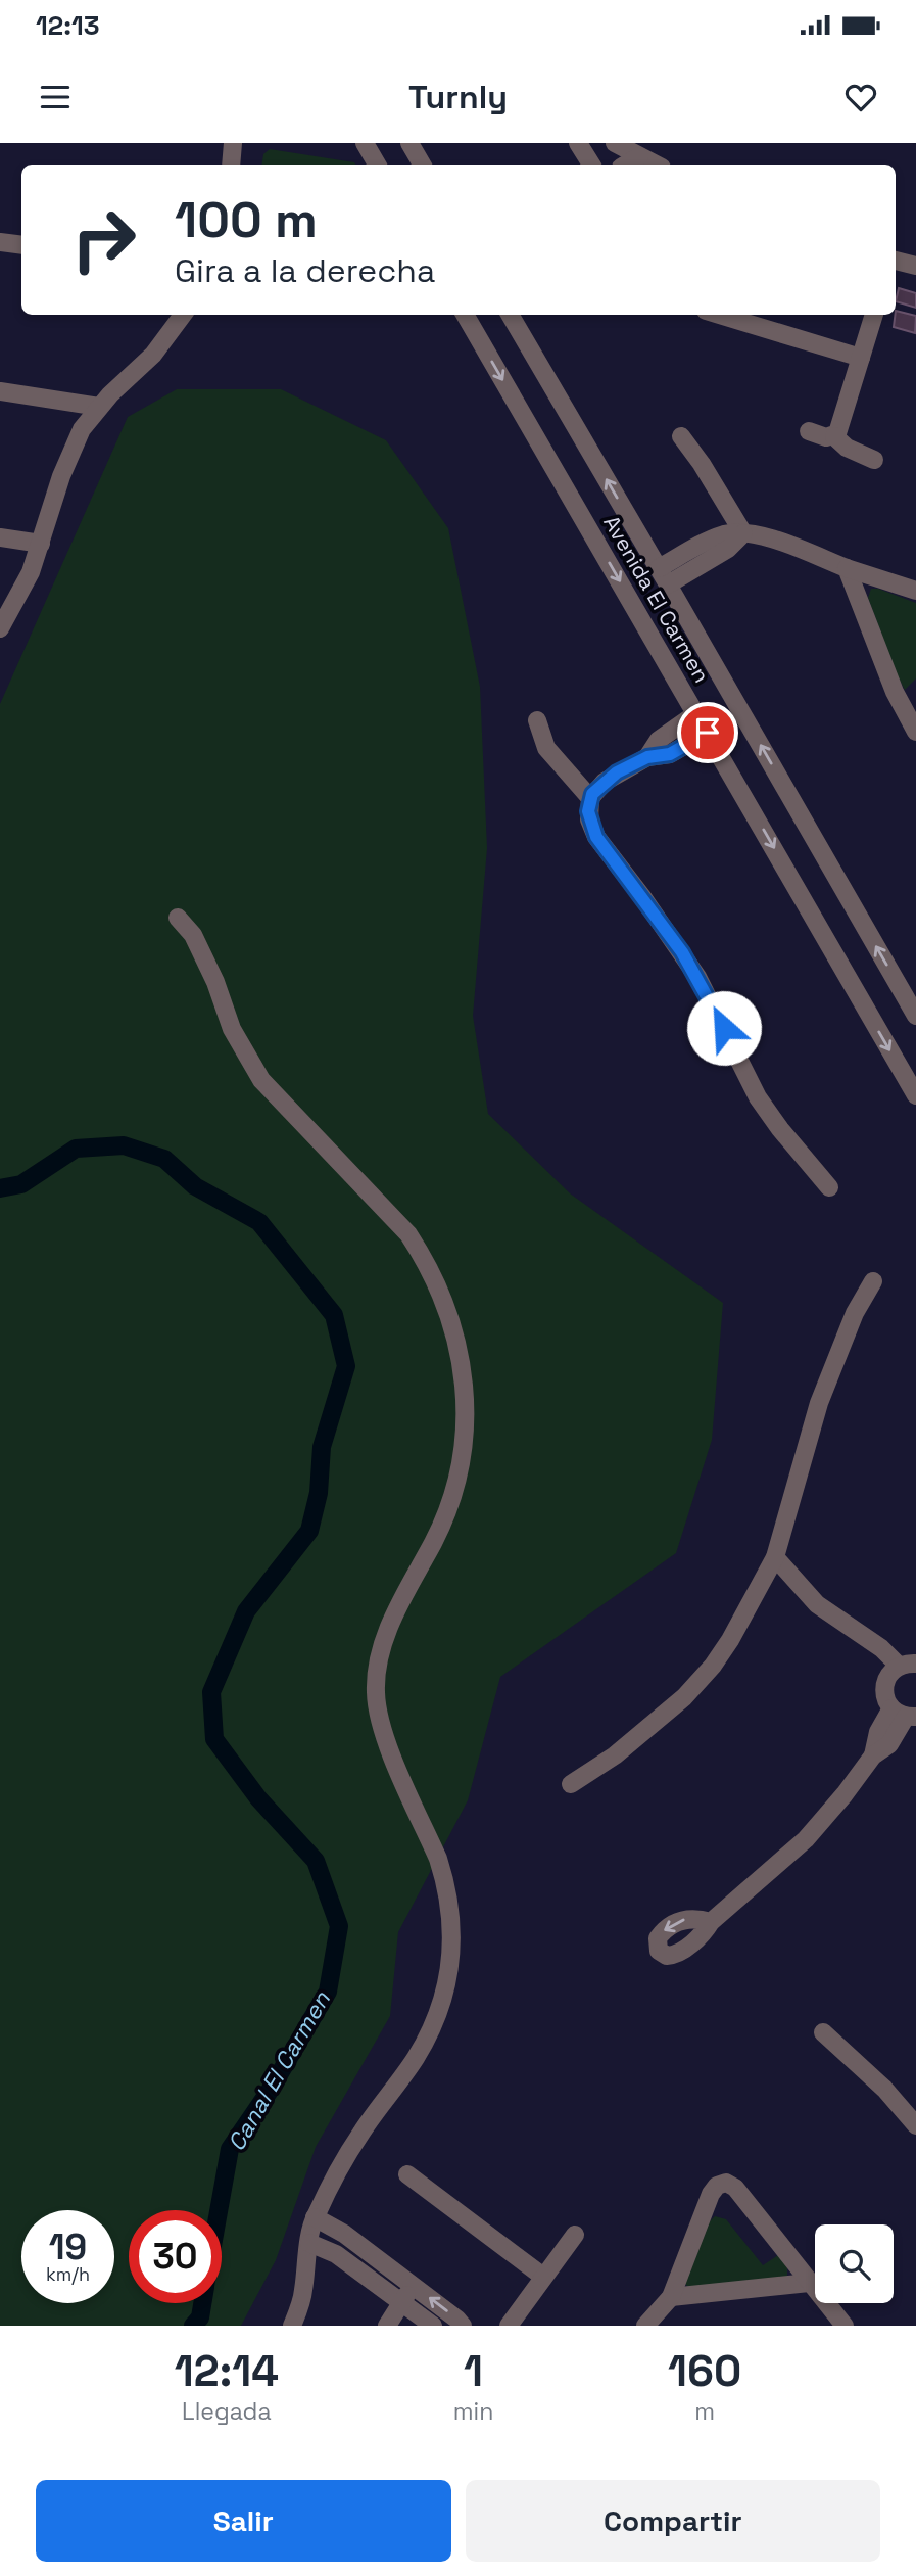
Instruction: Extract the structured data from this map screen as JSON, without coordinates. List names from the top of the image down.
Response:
{
  "streets": {
    "street": ["Avenida El Carmen"]
  },
  "water": ["Canal El Carmen"],
  "page": {
    "status": "12:13",
    "header": "Turnly",
    "turn": ["100 m", "Gira a la derecha"],
    "speed": "19 km/h",
    "limit": "30",
    "eta": [
      "12:14",
      "Llegada",
      "1",
      "min",
      "160",
      "m"
    ],
    "buttons": ["Salir", "Compartir"]
  }
}
